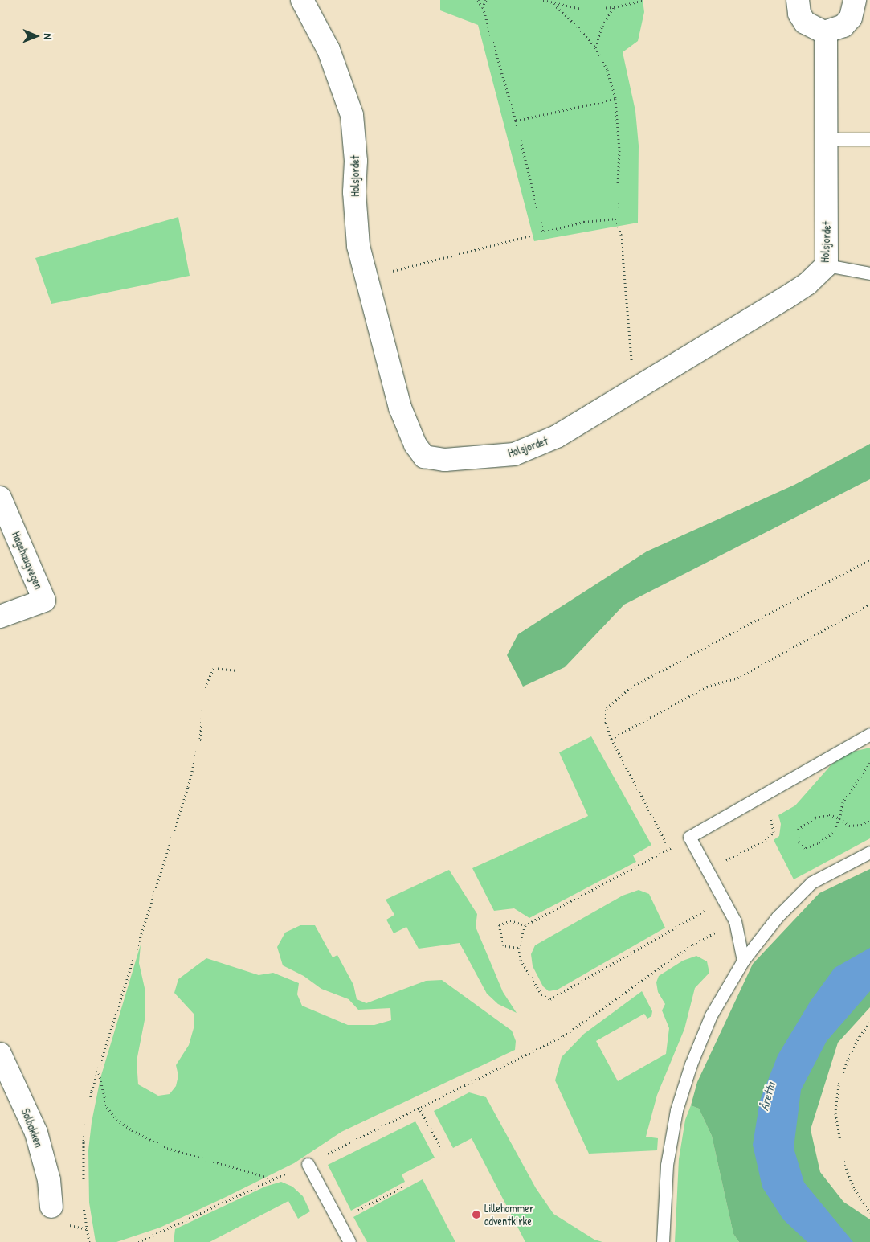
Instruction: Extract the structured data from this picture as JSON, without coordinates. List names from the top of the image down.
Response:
{
  "streets": {
    "street": ["Holsjordet", "Hagehaugvegen", "Solbakken"]
  },
  "water": ["Åretta"],
  "places": ["Lillehammer adventkirke"],
  "north": "right"
}
